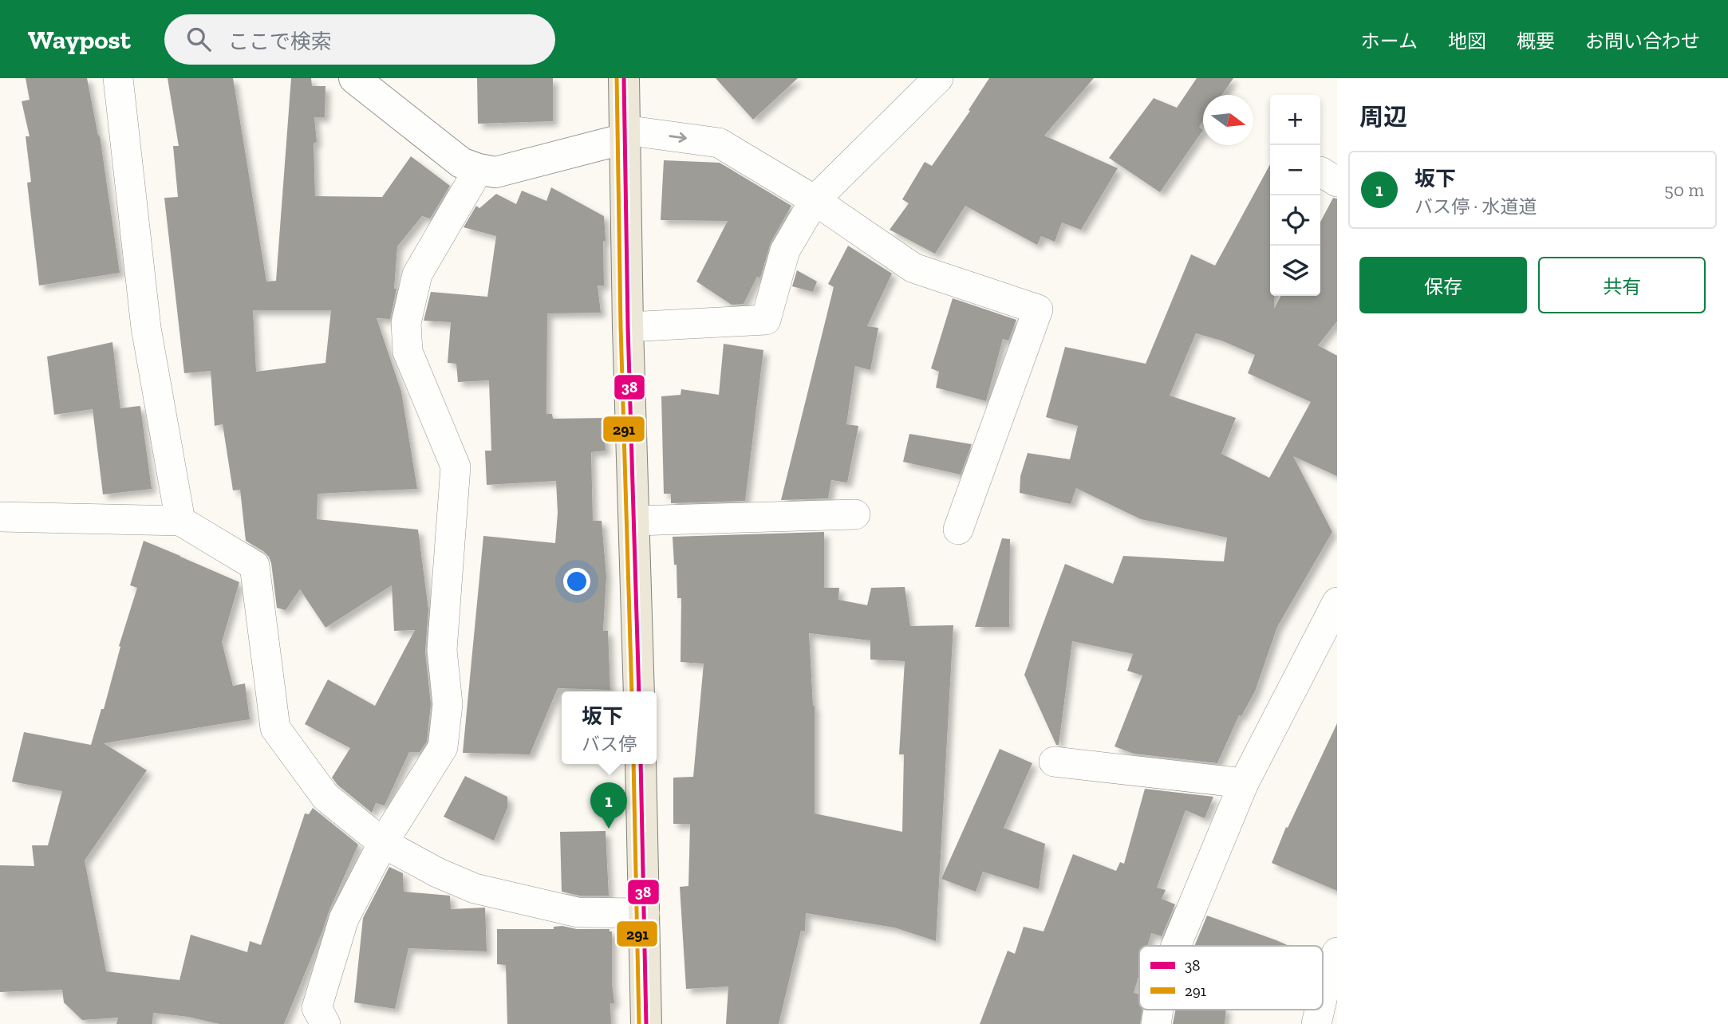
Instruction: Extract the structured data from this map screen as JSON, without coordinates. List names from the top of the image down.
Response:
{
  "lines": ["transit line 38", "transit line 291"],
  "legend": ["38", "291"],
  "north": "right",
  "page": {
    "header": "Waypost",
    "search": "ここで検索",
    "nav": [
      "ホーム",
      "地図",
      "概要",
      "お問い合わせ"
    ],
    "heading": "周辺",
    "map_buttons": ["+", "−"],
    "list": [
      {
        "mark": "1",
        "name": "坂下",
        "note": "バス停 · 水道道",
        "value": "50 m"
      }
    ],
    "buttons": ["保存", "共有"],
    "popup": ["坂下", "バス停"],
    "pins": "1"
  }
}
